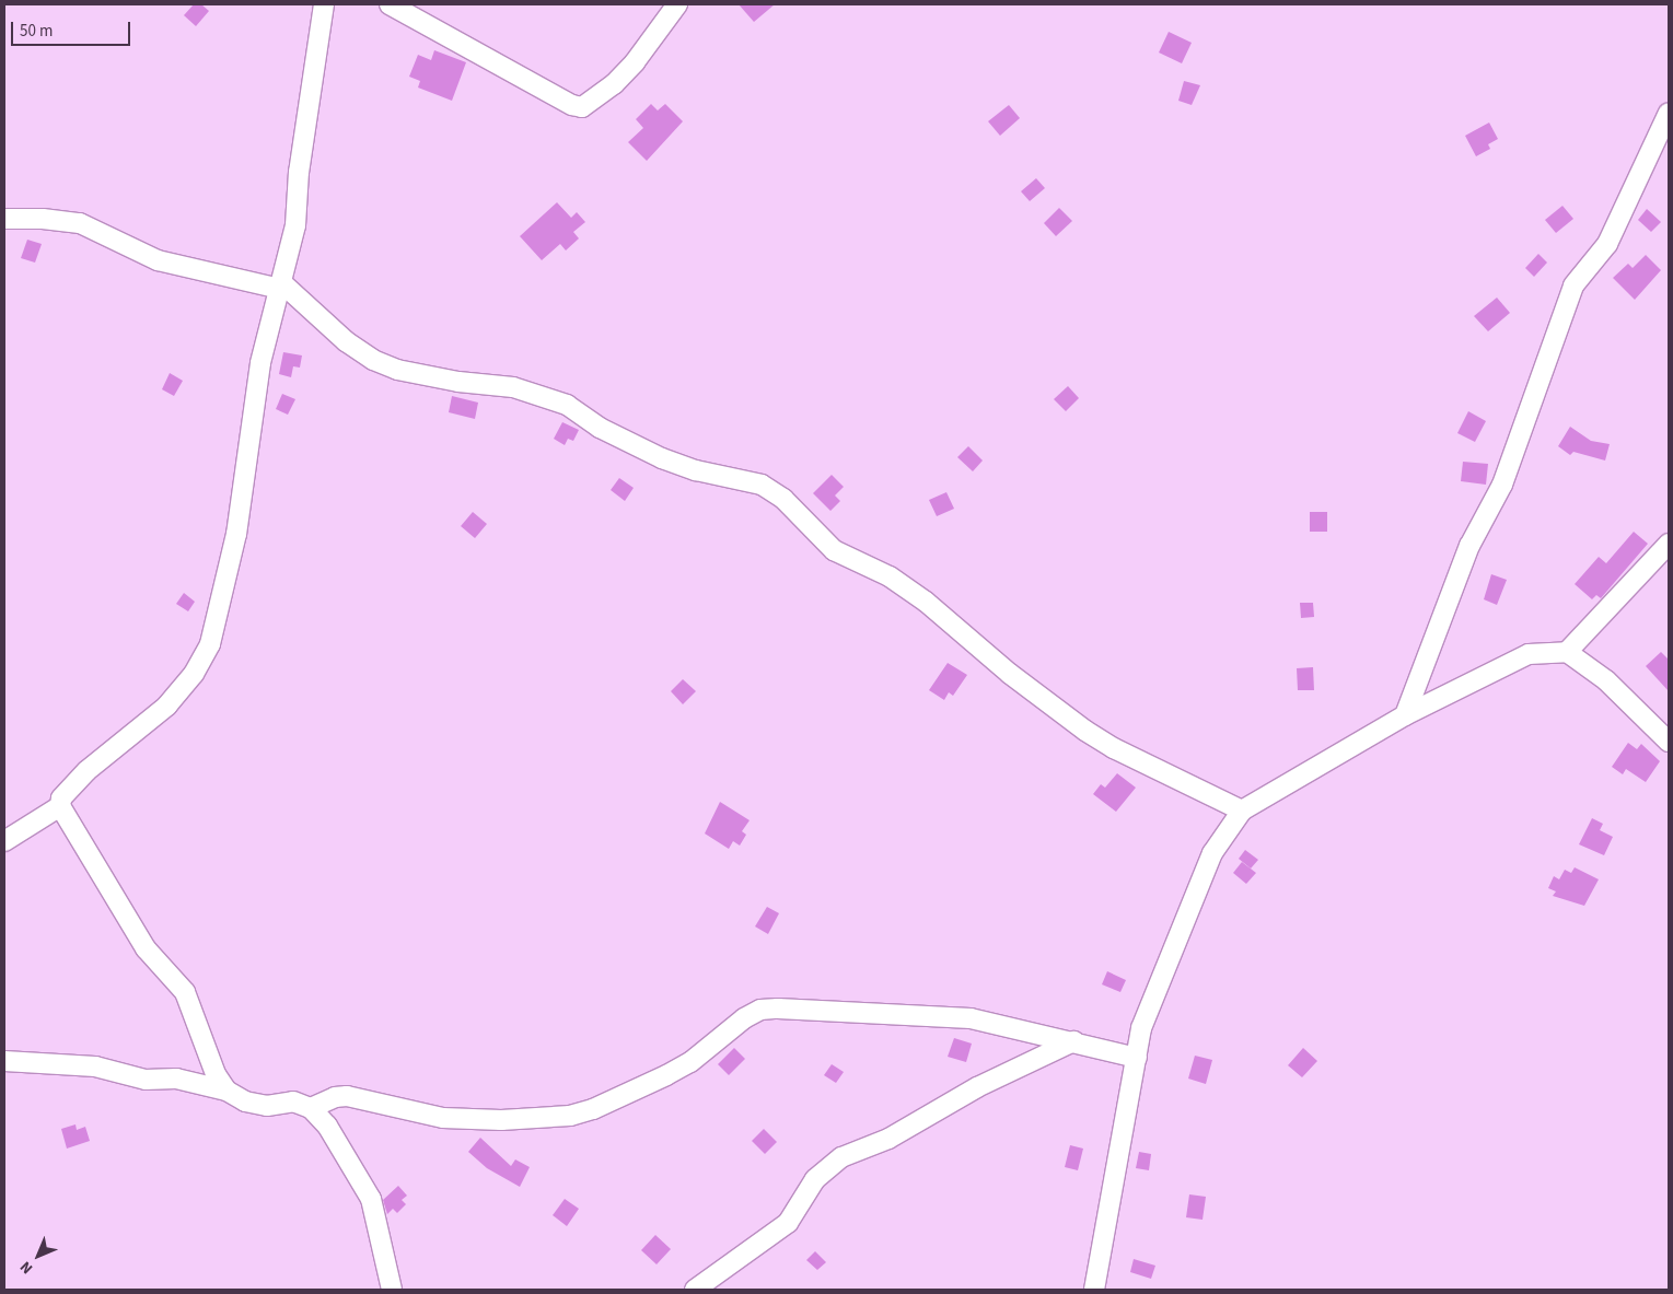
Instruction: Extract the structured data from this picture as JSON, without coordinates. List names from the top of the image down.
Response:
{
  "scale_bar": "50 m",
  "north": "bottom left"
}
